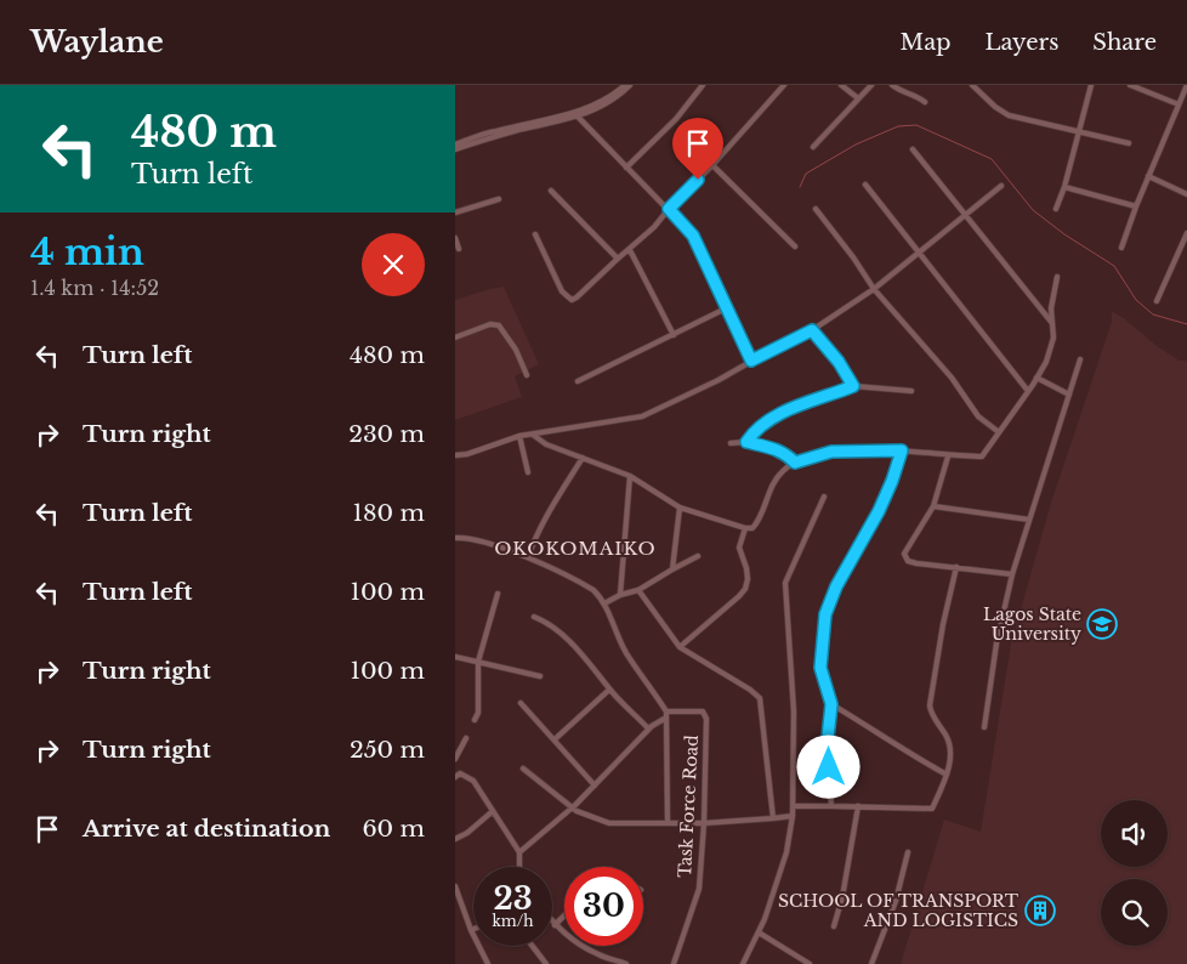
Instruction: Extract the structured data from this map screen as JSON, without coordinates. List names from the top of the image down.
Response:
{
  "streets": {
    "street": ["Task Force Road"]
  },
  "districts": ["OKOKOMAIKO"],
  "places": {
    "school or university": ["Lagos State University"],
    "building": ["SCHOOL OF TRANSPORT AND LOGISTICS"]
  },
  "page": {
    "header": "Waylane",
    "nav": ["Map", "Layers", "Share"],
    "turn": ["480 m", "Turn left"],
    "heading": ["4 min", "1.4 km · 14:52"],
    "list": [
      {
        "name": "Turn left",
        "value": "480 m"
      },
      {
        "name": "Turn right",
        "value": "230 m"
      },
      {
        "name": "Turn left",
        "value": "180 m"
      },
      {
        "name": "Turn left",
        "value": "100 m"
      },
      {
        "name": "Turn right",
        "value": "100 m"
      },
      {
        "name": "Turn right",
        "value": "250 m"
      },
      {
        "name": "Arrive at destination",
        "value": "60 m"
      }
    ],
    "speed": "23 km/h",
    "limit": "30"
  }
}
